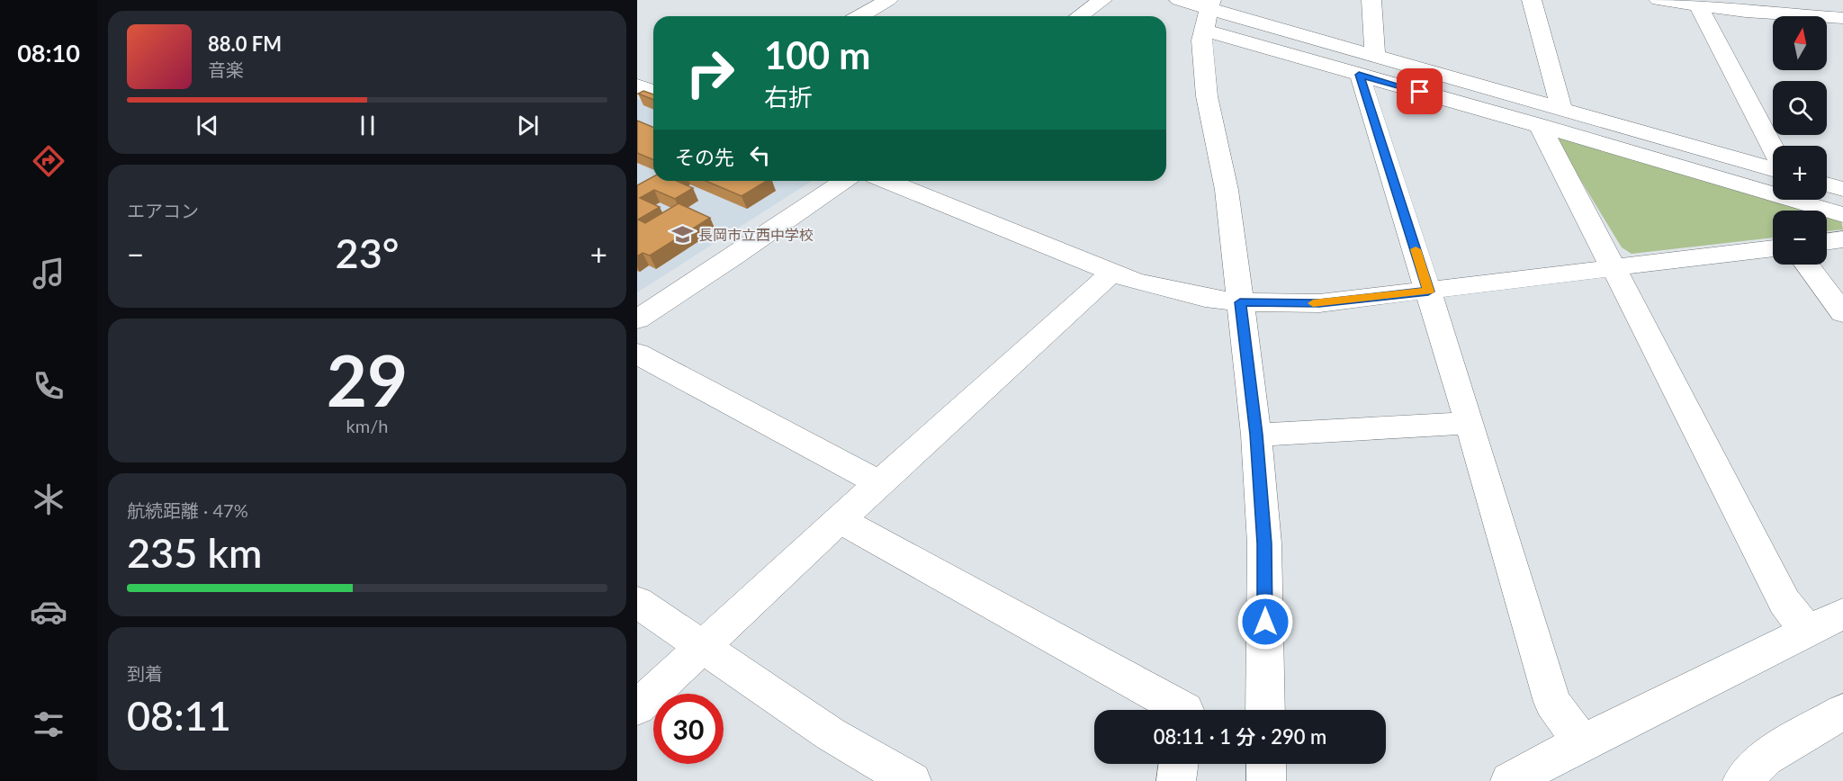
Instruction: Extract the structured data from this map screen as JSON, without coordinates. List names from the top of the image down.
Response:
{
  "places": {
    "school or university": ["長岡市立西中学校"]
  },
  "north": "top",
  "page": {
    "tabs": "08:10",
    "map_buttons": ["+", "−"],
    "turn": ["100 m", "右折"],
    "song": ["88.0 FM", "音楽"],
    "then": "その先",
    "tile": [
      "エアコン",
      ["29", "km/h"],
      ["航続距離 · 47%", "235 km"],
      ["到着", "08:11"]
    ],
    "heat": ["−", "23°", "+"],
    "limit": "30",
    "trip": "08:11 · 1 分 · 290 m"
  }
}
